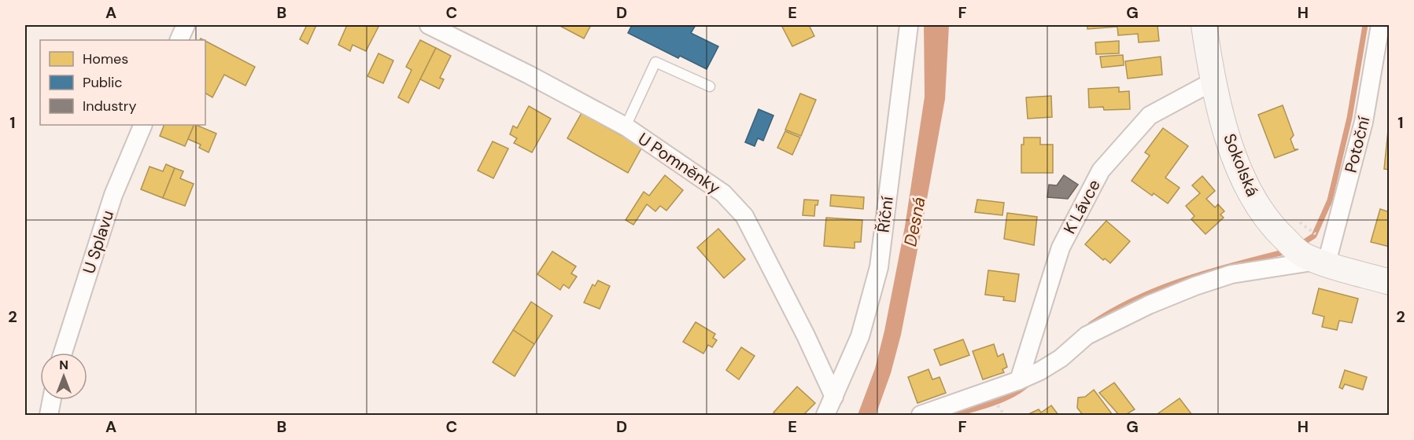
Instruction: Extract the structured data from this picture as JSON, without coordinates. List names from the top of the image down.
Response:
{
  "streets": {
    "street": [
      "Potoční",
      "U Pomněnky",
      "Sokolská",
      "K Lávce",
      "Říční",
      "U Splavu"
    ]
  },
  "crossings": [
    ["Potoční", "Sokolská"],
    ["U Pomněnky", "Říční"],
    ["Sokolská", "K Lávce"]
  ],
  "water": ["Desná"],
  "legend": ["Homes", "Public", "Industry"],
  "north": "top",
  "grid": {
    "columns": [
      "A",
      "B",
      "C",
      "D",
      "E",
      "F",
      "G",
      "H"
    ],
    "rows": ["1", "2"]
  }
}
